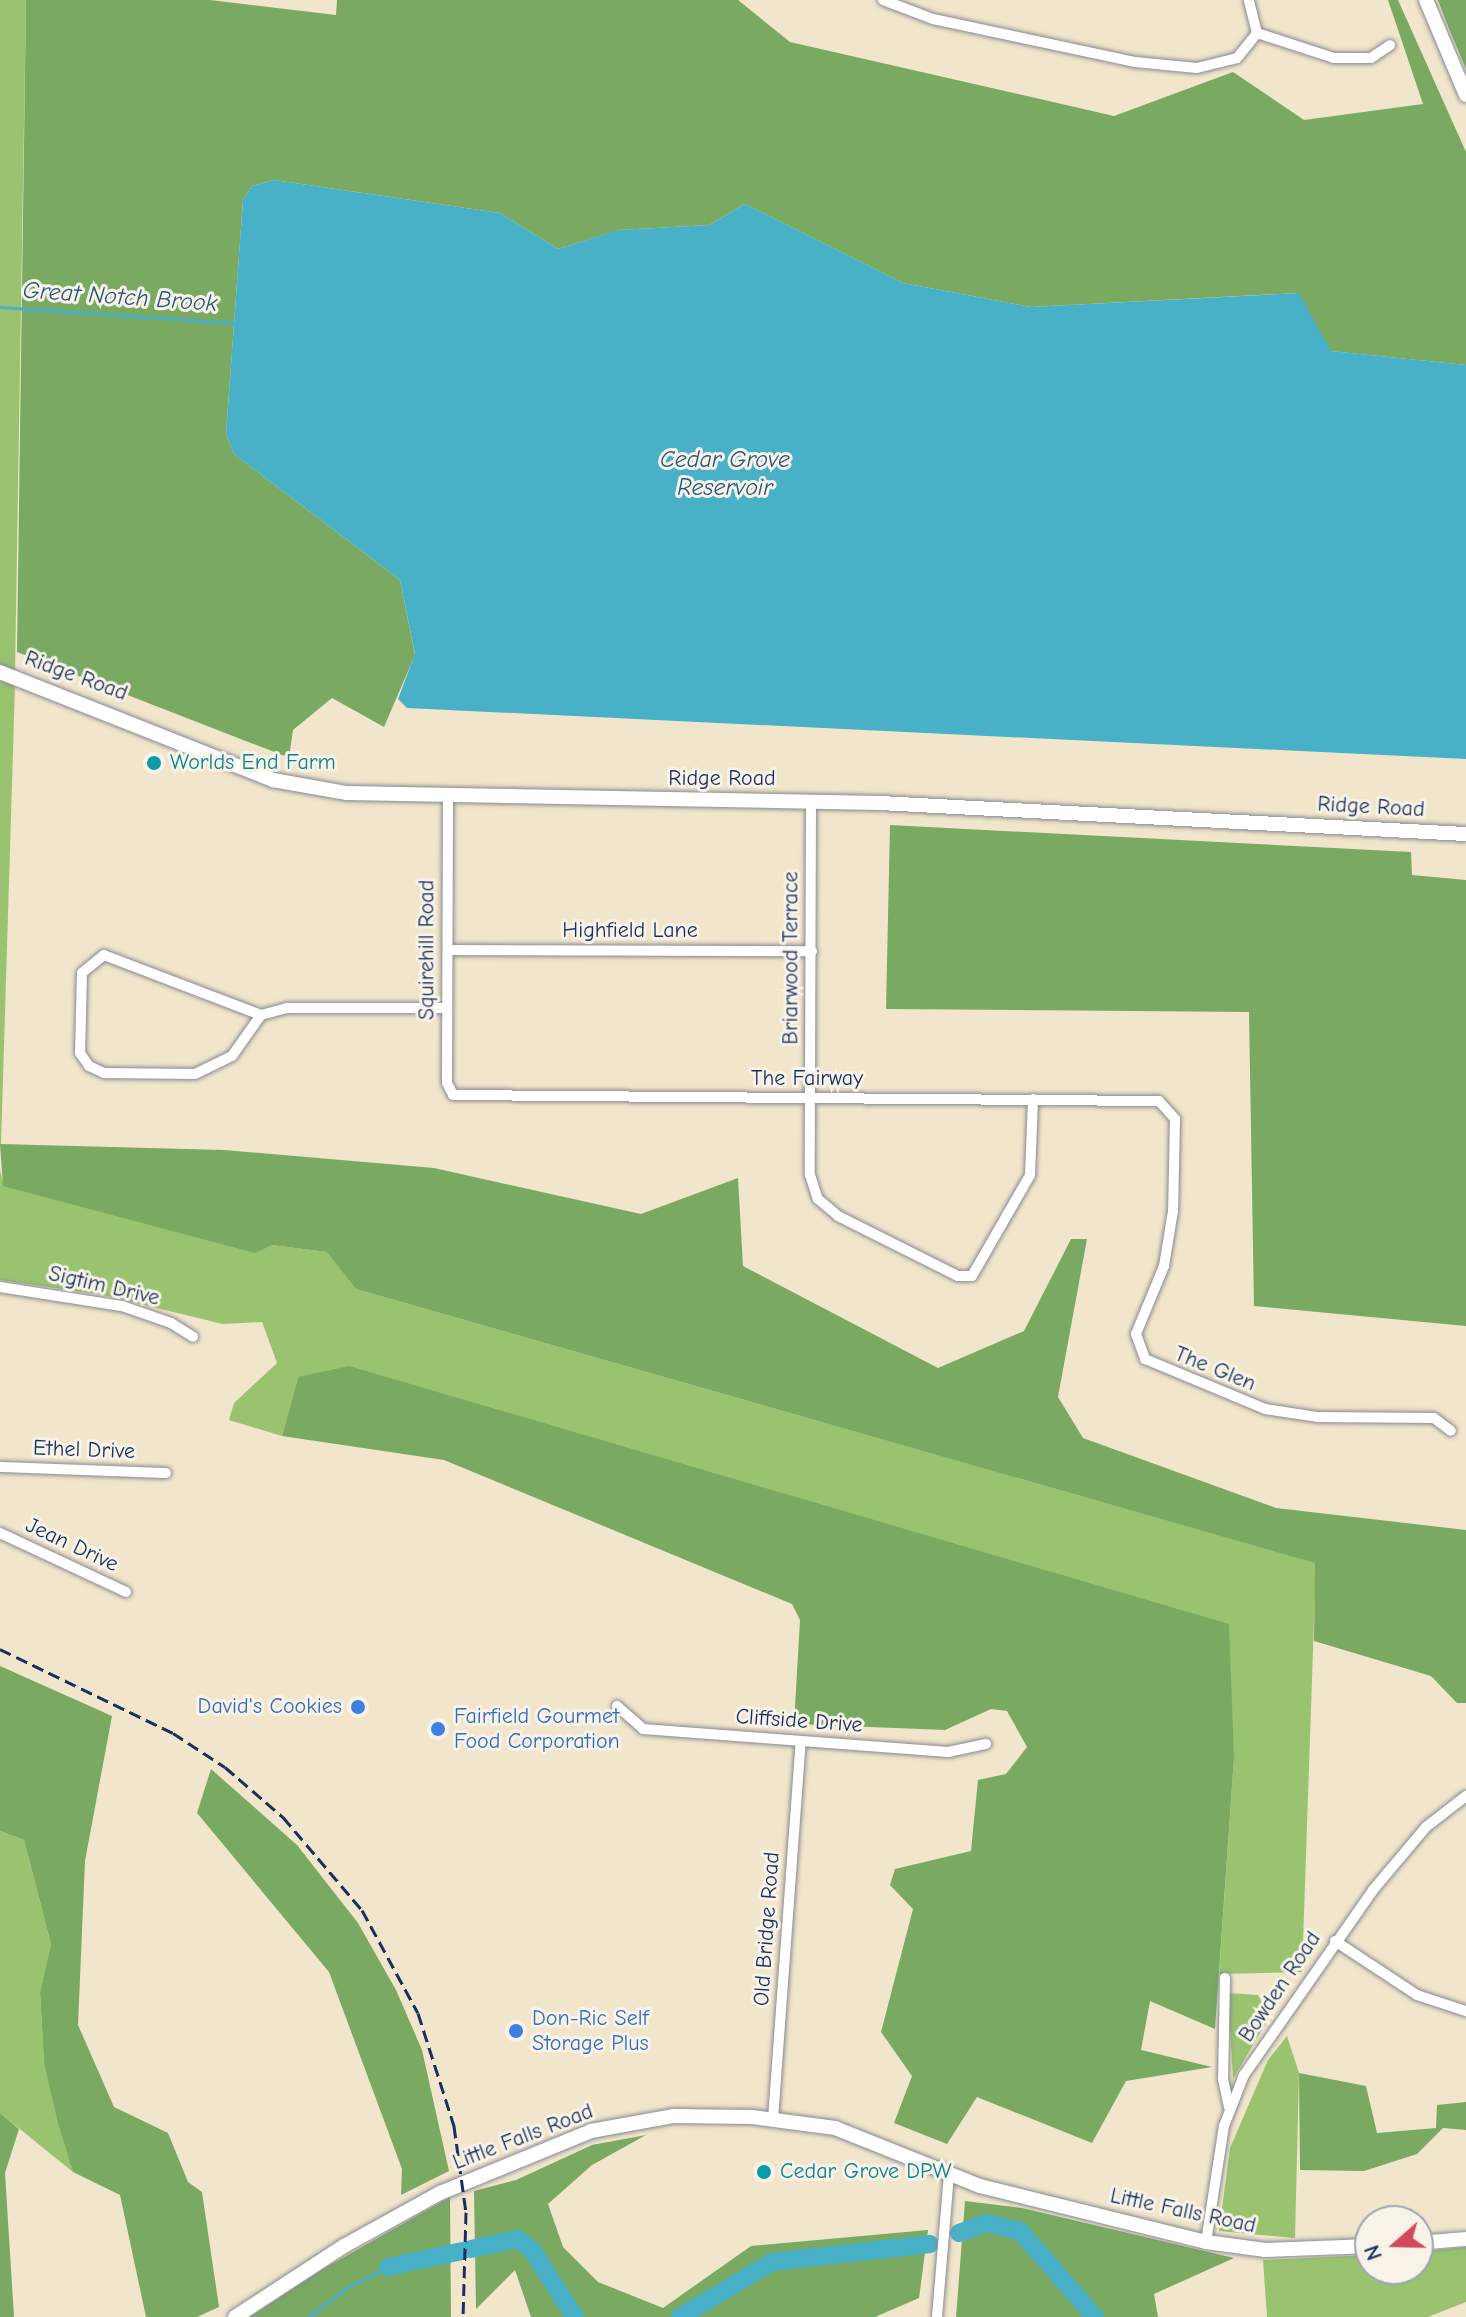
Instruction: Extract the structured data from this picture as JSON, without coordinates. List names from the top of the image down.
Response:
{
  "streets": {
    "main road": ["Ridge Road", "Little Falls Road"],
    "street": [
      "Highfield Lane",
      "Squirehill Road",
      "Briarwood Terrace",
      "The Fairway",
      "Sigtim Drive",
      "The Glen",
      "Ethel Drive",
      "Jean Drive",
      "Cliffside Drive",
      "Old Bridge Road",
      "Bowden Road"
    ]
  },
  "crossings": [
    ["Ridge Road", "Squirehill Road"],
    ["Ridge Road", "Briarwood Terrace"],
    ["Highfield Lane", "Squirehill Road"],
    ["Highfield Lane", "Briarwood Terrace"],
    ["Squirehill Road", "The Fairway"],
    ["Briarwood Terrace", "The Fairway"],
    ["The Fairway", "The Glen"],
    ["Cliffside Drive", "Old Bridge Road"],
    ["Old Bridge Road", "Little Falls Road"],
    ["Bowden Road", "Little Falls Road"]
  ],
  "water": ["Great Notch Brook", "Cedar Grove Reservoir"],
  "places": [
    "Worlds End Farm",
    "David's Cookies",
    "Fairfield Gourmet Food Corporation",
    "Don-Ric Self Storage Plus",
    "Cedar Grove DPW"
  ],
  "north": "left"
}
